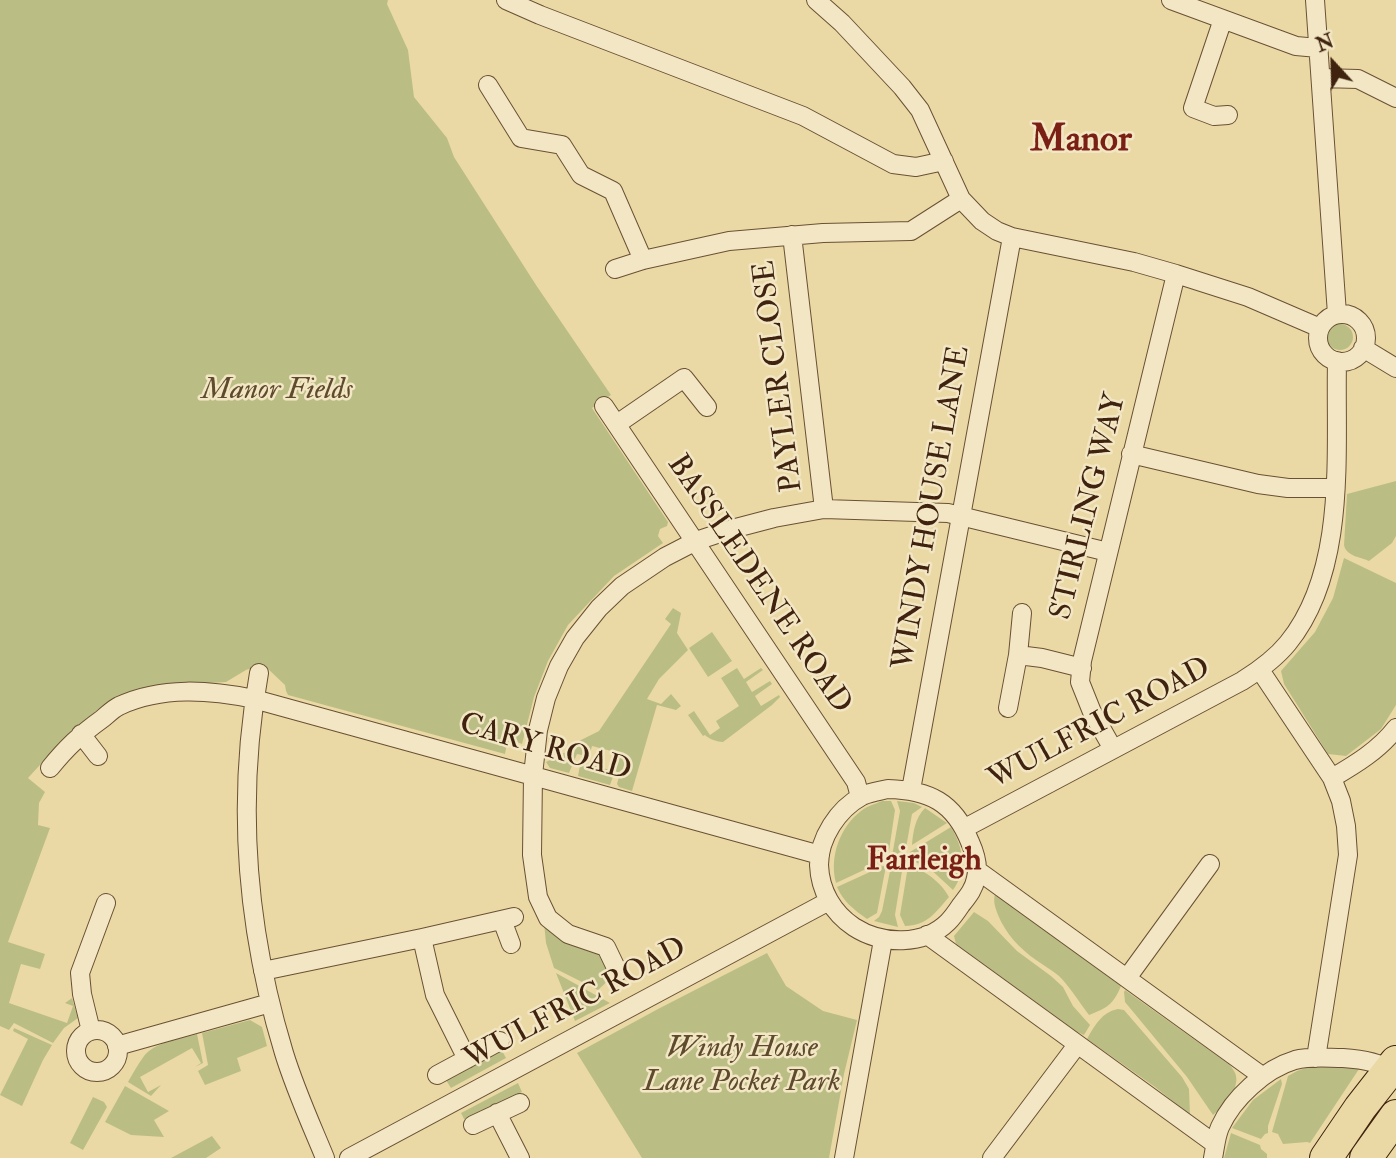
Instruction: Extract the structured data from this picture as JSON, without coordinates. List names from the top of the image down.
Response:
{
  "streets": {
    "street": [
      "PAYLER CLOSE",
      "STIRLING WAY",
      "WINDY HOUSE LANE",
      "BASSLEDENE ROAD",
      "WULFRIC ROAD",
      "CARY ROAD"
    ]
  },
  "crossings": [
    ["STIRLING WAY", "WULFRIC ROAD"],
    ["WINDY HOUSE LANE", "BASSLEDENE ROAD"],
    ["WINDY HOUSE LANE", "WULFRIC ROAD"],
    ["WINDY HOUSE LANE", "CARY ROAD"],
    ["BASSLEDENE ROAD", "WULFRIC ROAD"],
    ["BASSLEDENE ROAD", "CARY ROAD"],
    ["WULFRIC ROAD", "CARY ROAD"]
  ],
  "districts": ["Manor", "Fairleigh"],
  "parks": ["Manor Fields", "Windy House Lane Pocket Park"],
  "north": "top"
}
